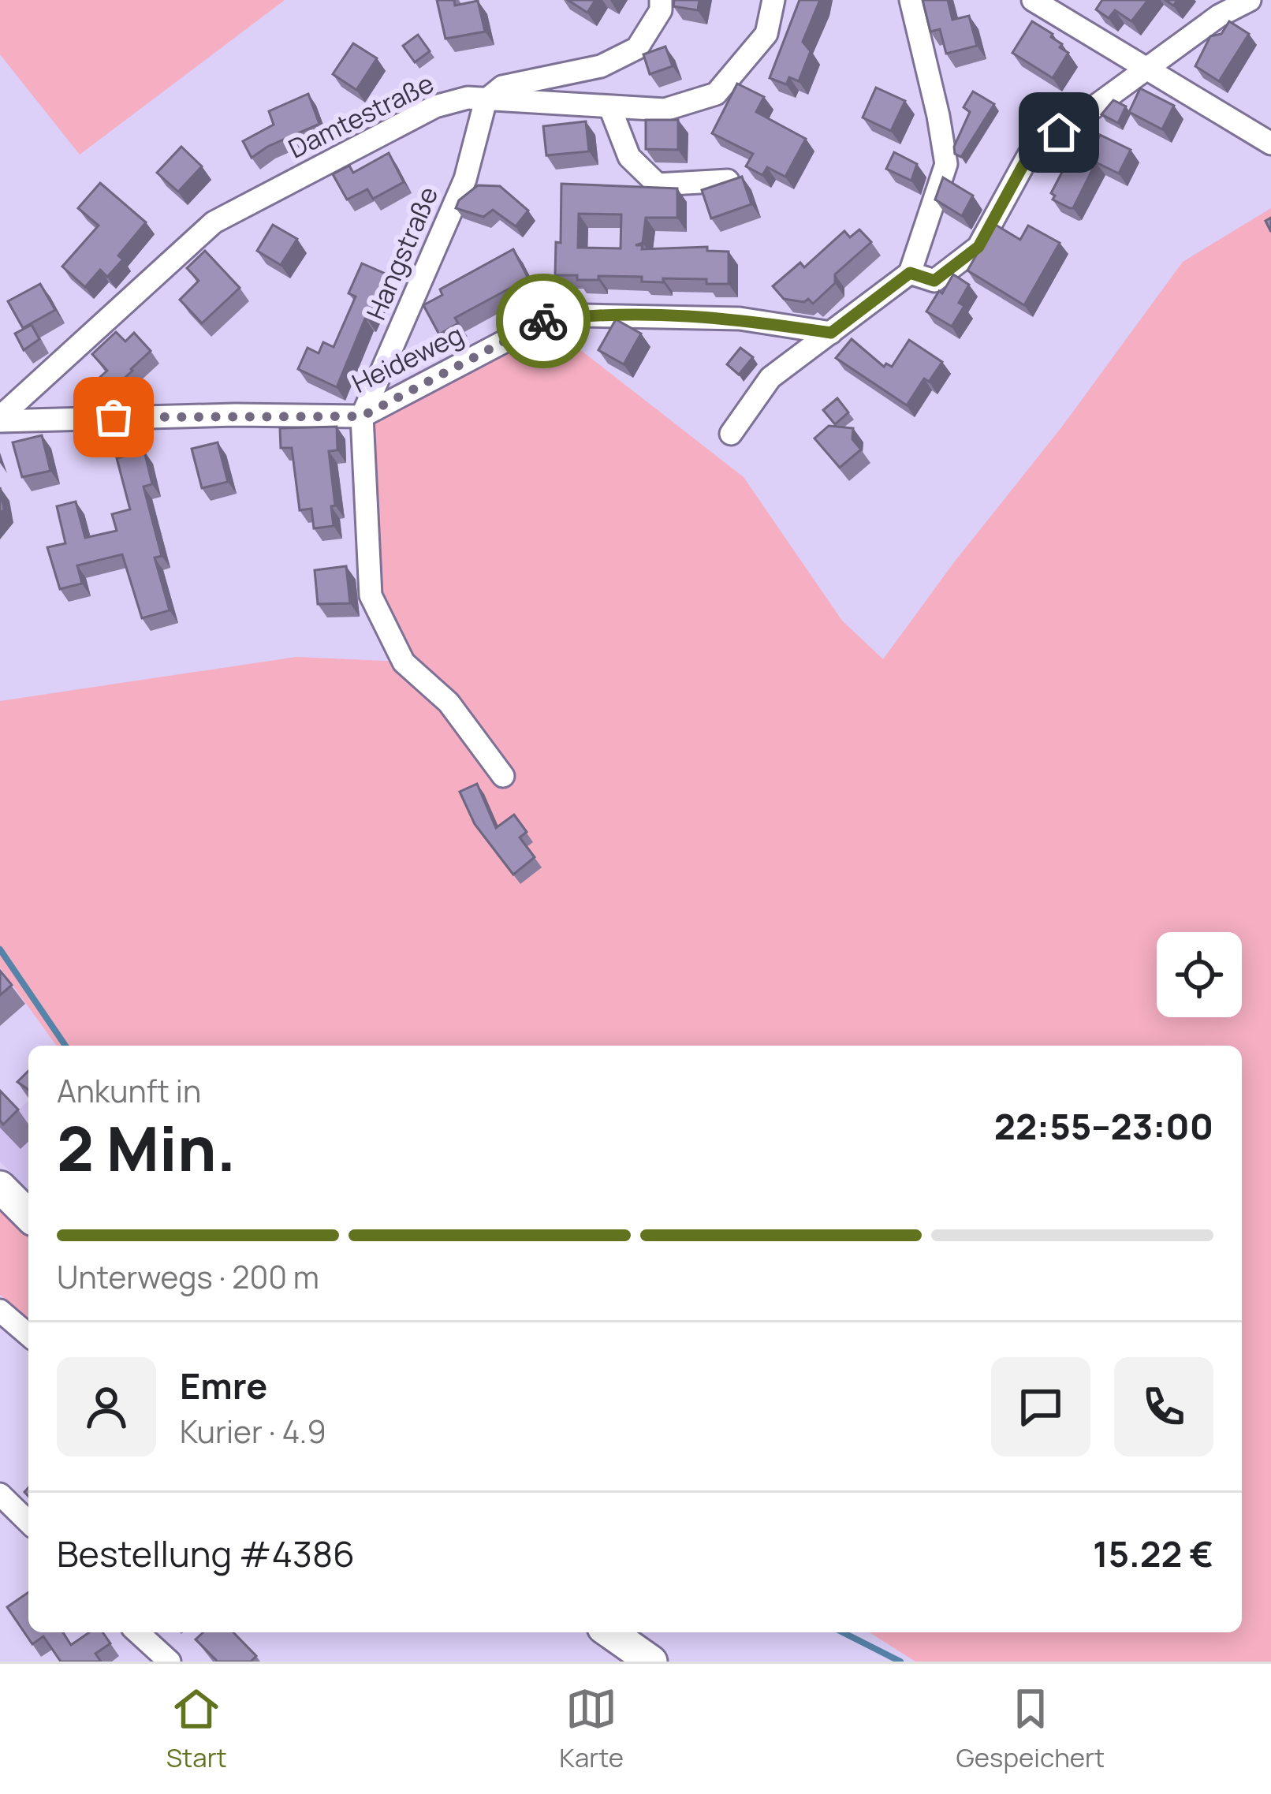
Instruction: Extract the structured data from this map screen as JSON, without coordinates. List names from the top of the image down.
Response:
{
  "streets": {
    "street": ["Damtestraße", "Hangstraße", "Heideweg"]
  },
  "crossings": [
    ["Damtestraße", "Hangstraße"],
    ["Damtestraße", "Heideweg"],
    ["Hangstraße", "Heideweg"]
  ],
  "page": {
    "heading": ["2 Min.", "Ankunft in", "22:55–23:00"],
    "panel": [
      "Emre",
      "Kurier · 4.9",
      "Bestellung #4386",
      "15.22 €"
    ],
    "bar": "Unterwegs · 200 m",
    "tabs": ["Start", "Karte", "Gespeichert"]
  }
}
